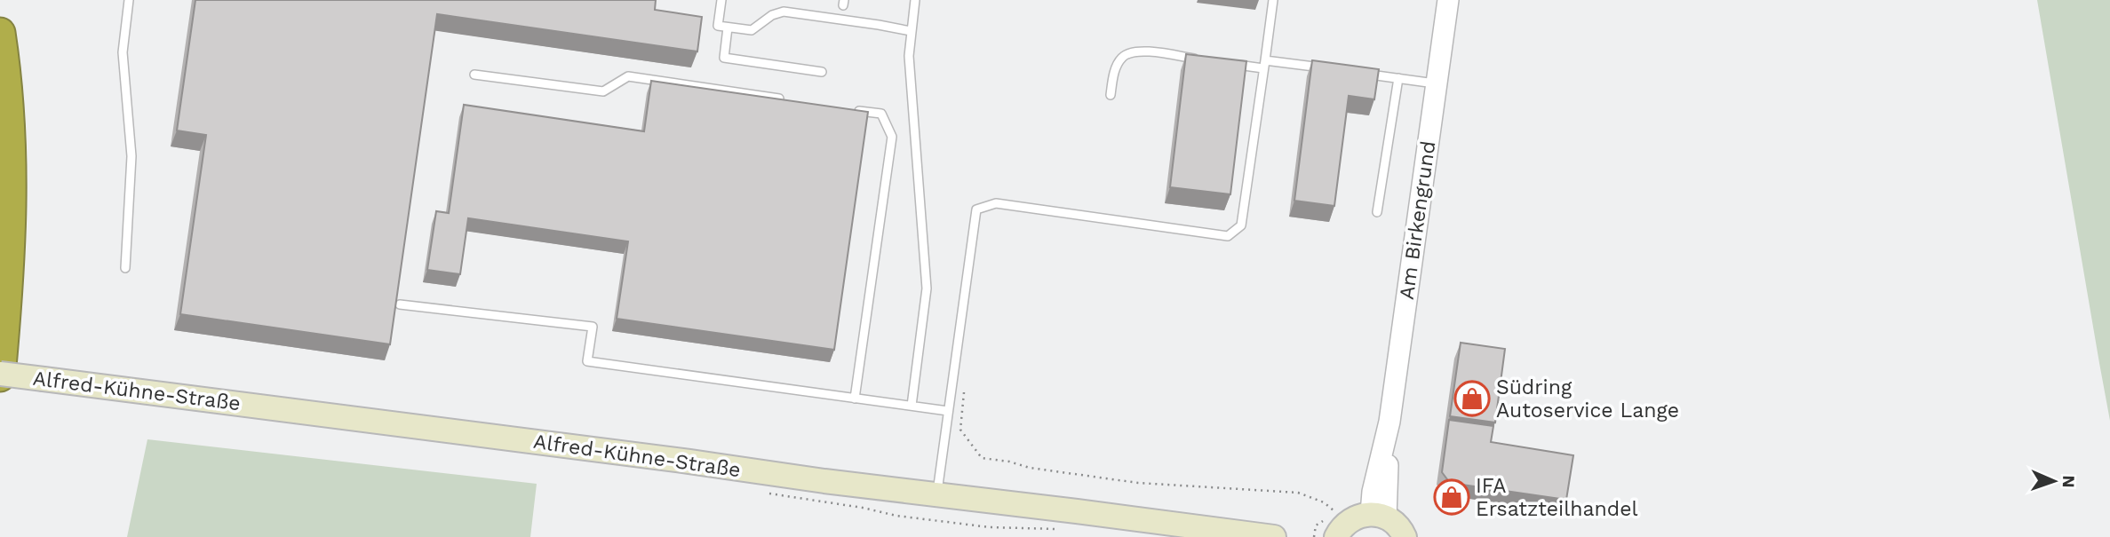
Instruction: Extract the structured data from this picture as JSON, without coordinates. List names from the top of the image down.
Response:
{
  "streets": {
    "main road": ["Alfred-Kühne-Straße"],
    "street": ["Am Birkengrund"]
  },
  "places": {
    "shop": ["Südring Autoservice Lange", "IFA Ersatzteilhandel"]
  },
  "north": "right"
}
